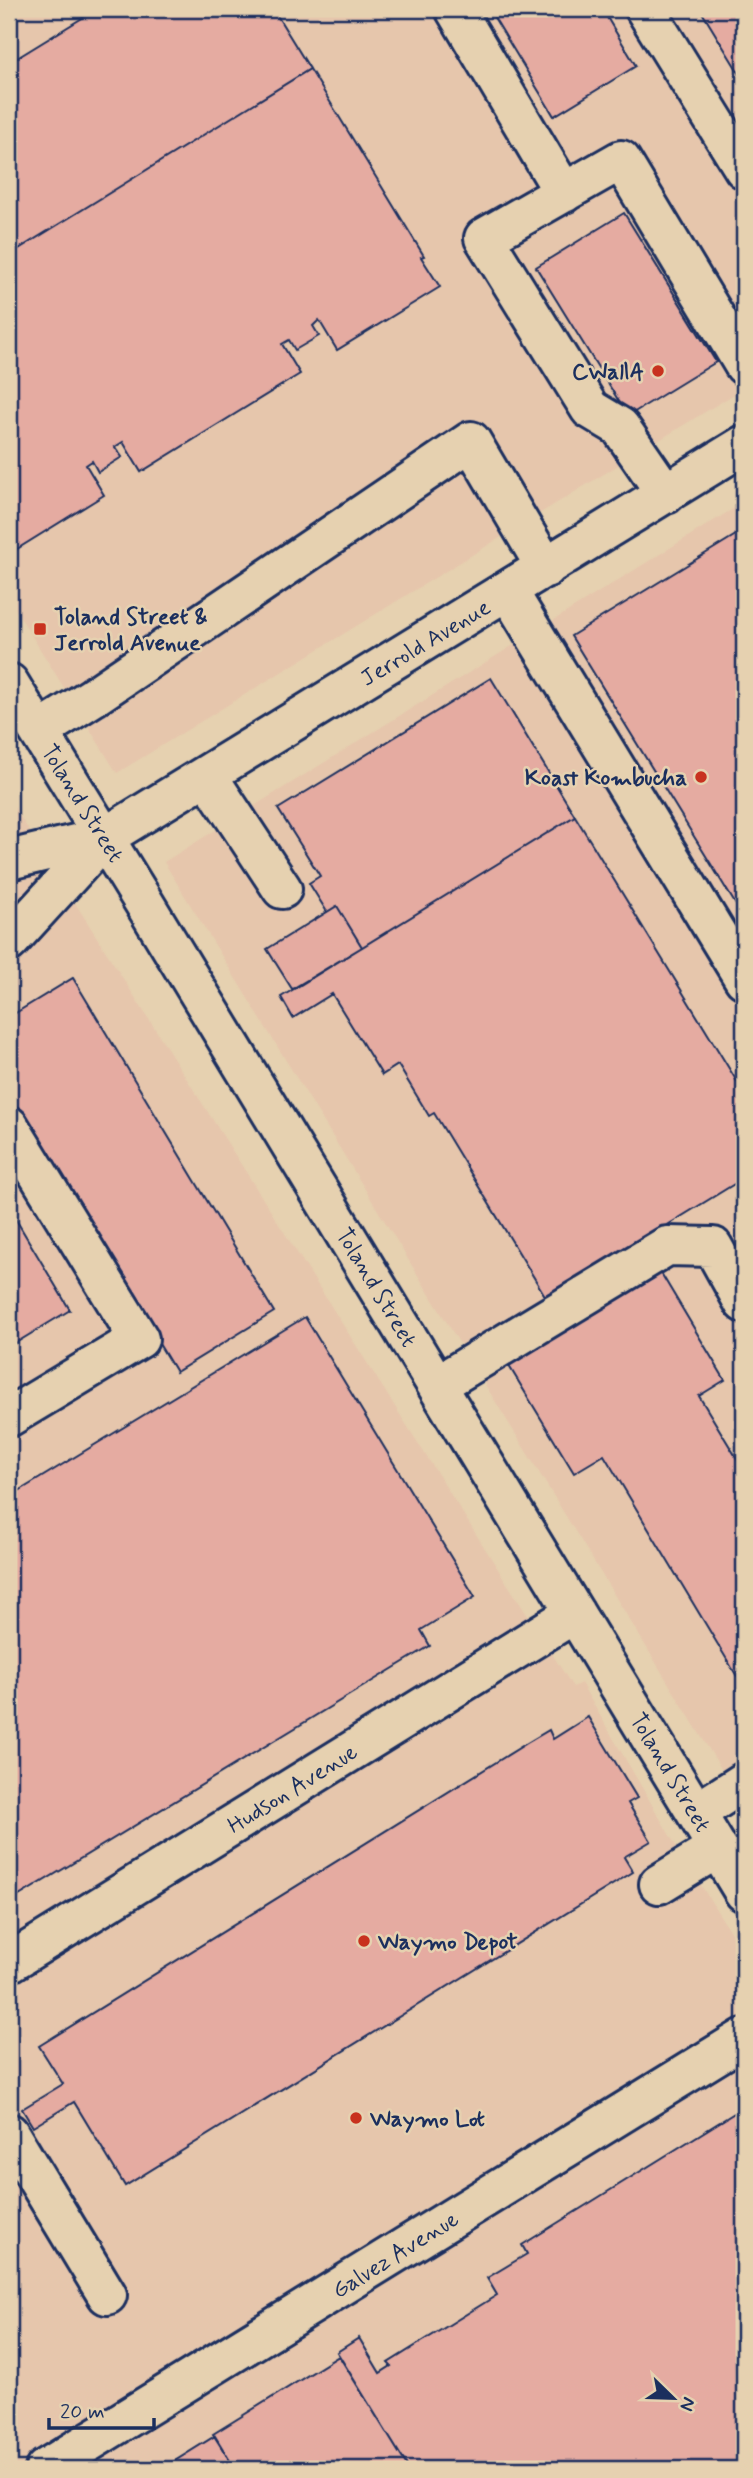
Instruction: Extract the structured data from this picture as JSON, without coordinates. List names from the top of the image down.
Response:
{
  "streets": {
    "street": [
      "Jerrold Avenue",
      "Toland Street",
      "Hudson Avenue",
      "Galvez Avenue"
    ]
  },
  "crossings": [
    ["Jerrold Avenue", "Toland Street"],
    ["Toland Street", "Hudson Avenue"]
  ],
  "places": {
    "other": [
      "CWallA",
      "Koast Kombucha",
      "Waymo Depot",
      "Waymo Lot"
    ],
    "transit": ["Toland Street & Jerrold Avenue"]
  },
  "scale_bar": "20 m",
  "north": "bottom right"
}
